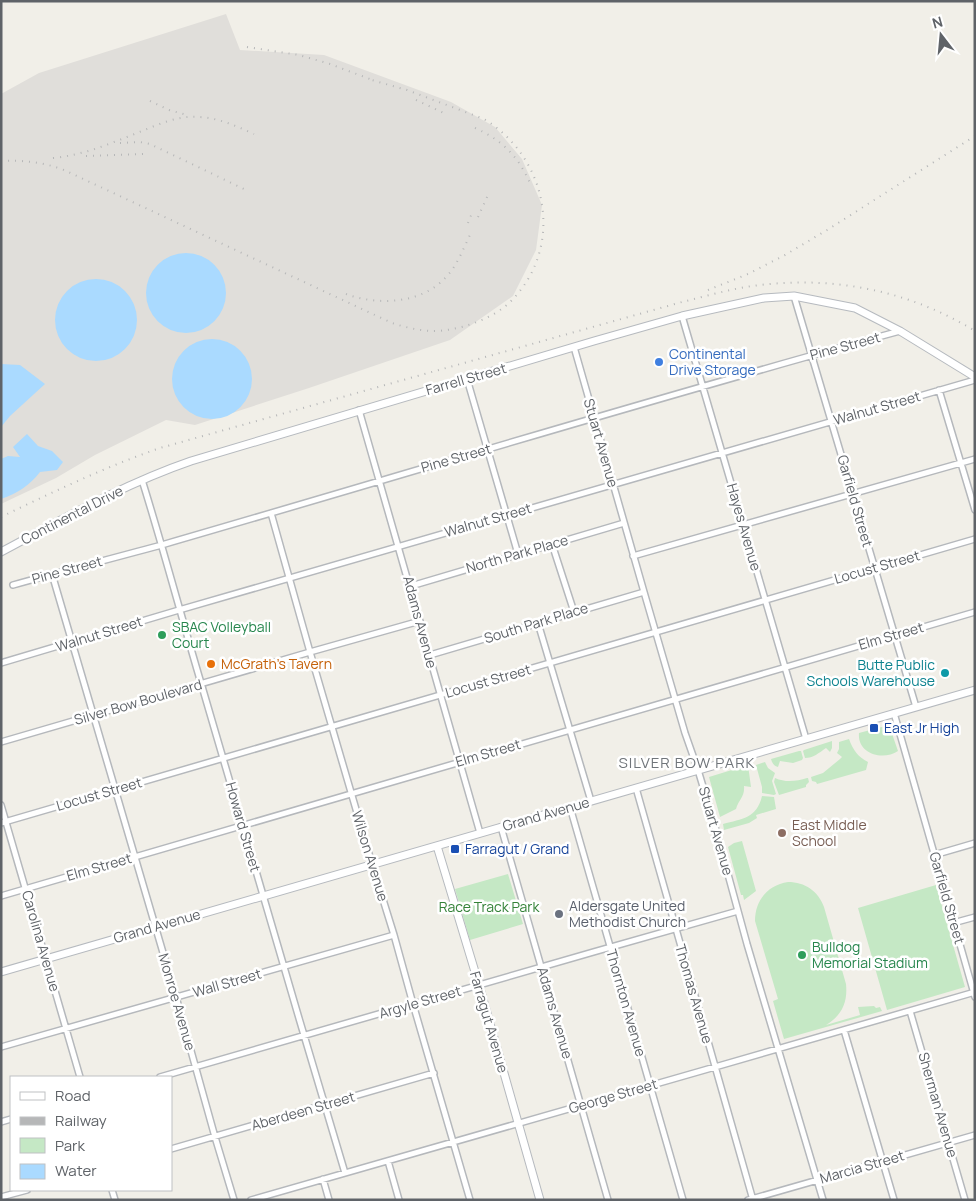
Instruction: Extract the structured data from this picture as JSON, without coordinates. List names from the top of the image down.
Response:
{
  "streets": {
    "main road": [
      "Farrell Street",
      "Continental Drive",
      "Grand Avenue",
      "Farragut Avenue"
    ],
    "street": [
      "Pine Street",
      "Walnut Street",
      "Stuart Avenue",
      "Garfield Street",
      "Hayes Avenue",
      "North Park Place",
      "Locust Street",
      "Adams Avenue",
      "South Park Place",
      "Elm Street",
      "Silver Bow Boulevard",
      "Howard Street",
      "Wilson Avenue",
      "Carolina Avenue",
      "Wall Street",
      "Thomas Avenue",
      "Monroe Avenue",
      "Argyle Street",
      "Thornton Avenue",
      "George Street",
      "Sherman Avenue",
      "Aberdeen Street",
      "Marcia Street"
    ]
  },
  "crossings": [
    ["Pine Street", "Stuart Avenue"],
    ["Pine Street", "Garfield Street"],
    ["Pine Street", "Hayes Avenue"],
    ["Pine Street", "Adams Avenue"],
    ["Pine Street", "Howard Street"],
    ["Pine Street", "Wilson Avenue"],
    ["Pine Street", "Monroe Avenue"],
    ["Farrell Street", "Stuart Avenue"],
    ["Farrell Street", "Garfield Street"],
    ["Farrell Street", "Continental Drive"],
    ["Farrell Street", "Hayes Avenue"],
    ["Farrell Street", "Adams Avenue"],
    ["Farrell Street", "Howard Street"],
    ["Walnut Street", "Stuart Avenue"],
    ["Walnut Street", "Garfield Street"],
    ["Walnut Street", "Hayes Avenue"],
    ["Walnut Street", "Adams Avenue"],
    ["Walnut Street", "Howard Street"],
    ["Walnut Street", "Wilson Avenue"],
    ["Walnut Street", "Monroe Avenue"],
    ["Stuart Avenue", "North Park Place"],
    ["Stuart Avenue", "Locust Street"],
    ["Stuart Avenue", "South Park Place"],
    ["Stuart Avenue", "Elm Street"],
    ["Stuart Avenue", "Grand Avenue"],
    ["Stuart Avenue", "Argyle Street"],
    ["Stuart Avenue", "George Street"],
    ["Stuart Avenue", "Marcia Street"],
    ["Garfield Street", "Locust Street"],
    ["Garfield Street", "Elm Street"],
    ["Garfield Street", "Grand Avenue"],
    ["Garfield Street", "George Street"],
    ["Continental Drive", "Howard Street"],
    ["Hayes Avenue", "Locust Street"],
    ["Hayes Avenue", "Elm Street"],
    ["Hayes Avenue", "Grand Avenue"],
    ["North Park Place", "Adams Avenue"],
    ["Locust Street", "Adams Avenue"],
    ["Locust Street", "Howard Street"],
    ["Locust Street", "Wilson Avenue"],
    ["Locust Street", "Carolina Avenue"],
    ["Locust Street", "Monroe Avenue"],
    ["Adams Avenue", "South Park Place"],
    ["Adams Avenue", "Elm Street"],
    ["Adams Avenue", "Silver Bow Boulevard"],
    ["Adams Avenue", "Grand Avenue"],
    ["Adams Avenue", "Argyle Street"],
    ["Adams Avenue", "George Street"],
    ["Elm Street", "Howard Street"],
    ["Elm Street", "Wilson Avenue"],
    ["Elm Street", "Carolina Avenue"],
    ["Elm Street", "Monroe Avenue"],
    ["Silver Bow Boulevard", "Howard Street"],
    ["Silver Bow Boulevard", "Wilson Avenue"],
    ["Silver Bow Boulevard", "Monroe Avenue"],
    ["Grand Avenue", "Howard Street"],
    ["Grand Avenue", "Wilson Avenue"],
    ["Grand Avenue", "Carolina Avenue"],
    ["Grand Avenue", "Thomas Avenue"],
    ["Grand Avenue", "Monroe Avenue"],
    ["Grand Avenue", "Thornton Avenue"],
    ["Grand Avenue", "Farragut Avenue"],
    ["Howard Street", "Wall Street"],
    ["Howard Street", "Argyle Street"],
    ["Howard Street", "George Street"],
    ["Howard Street", "Aberdeen Street"],
    ["Wilson Avenue", "Wall Street"],
    ["Wilson Avenue", "Argyle Street"],
    ["Wilson Avenue", "George Street"],
    ["Wilson Avenue", "Aberdeen Street"],
    ["Carolina Avenue", "Wall Street"],
    ["Wall Street", "Monroe Avenue"],
    ["Thomas Avenue", "Argyle Street"],
    ["Thomas Avenue", "George Street"],
    ["Thomas Avenue", "Marcia Street"],
    ["Monroe Avenue", "Argyle Street"],
    ["Monroe Avenue", "Aberdeen Street"],
    ["Argyle Street", "Thornton Avenue"],
    ["Argyle Street", "Farragut Avenue"],
    ["Thornton Avenue", "George Street"],
    ["Farragut Avenue", "George Street"],
    ["George Street", "Sherman Avenue"],
    ["Sherman Avenue", "Marcia Street"]
  ],
  "districts": ["SILVER BOW PARK"],
  "parks": ["Race Track Park"],
  "places": {
    "other": [
      "Continental Drive Storage",
      "SBAC Volleyball Court",
      "McGrath's Tavern",
      "Butte Public Schools Warehouse",
      "East Middle School",
      "Aldersgate United Methodist Church",
      "Bulldog Memorial Stadium"
    ],
    "transit": ["East Jr High", "Farragut / Grand"]
  },
  "legend": [
    "Road",
    "Railway",
    "Park",
    "Water"
  ],
  "north": "top"
}
